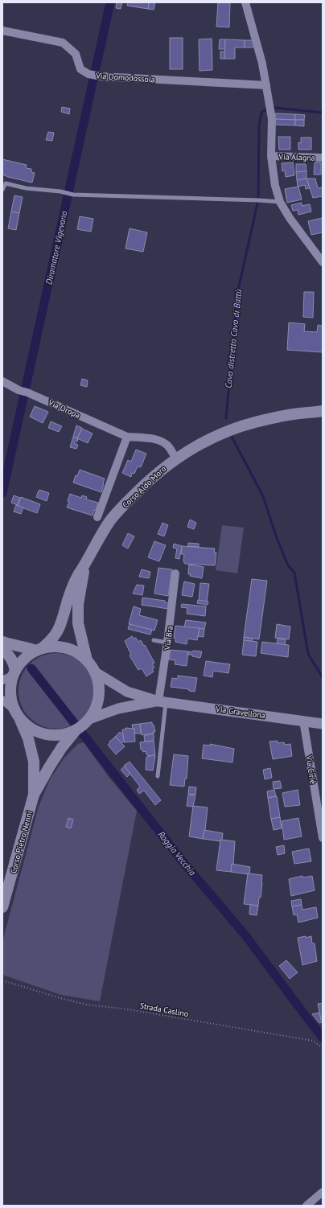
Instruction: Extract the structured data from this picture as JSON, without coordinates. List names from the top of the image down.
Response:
{
  "streets": {
    "main road": ["Corso Aldo Moro", "Corso Pietro Nenni"],
    "street": [
      "Via Domodossola",
      "Via Alagna",
      "Via Oropa",
      "Via Bra",
      "Via Gravellona",
      "Via Ciriè"
    ],
    "path": ["Strada Caslino"]
  },
  "crossings": [
    ["Via Oropa", "Corso Aldo Moro"],
    ["Corso Aldo Moro", "Via Gravellona"],
    ["Corso Aldo Moro", "Corso Pietro Nenni"],
    ["Via Bra", "Via Gravellona"],
    ["Via Gravellona", "Via Ciriè"],
    ["Via Gravellona", "Corso Pietro Nenni"]
  ],
  "water": ["Diramatore Vigevano", "Cavo distretto Cavo di Battù", "Roggia Vecchia"]
}
